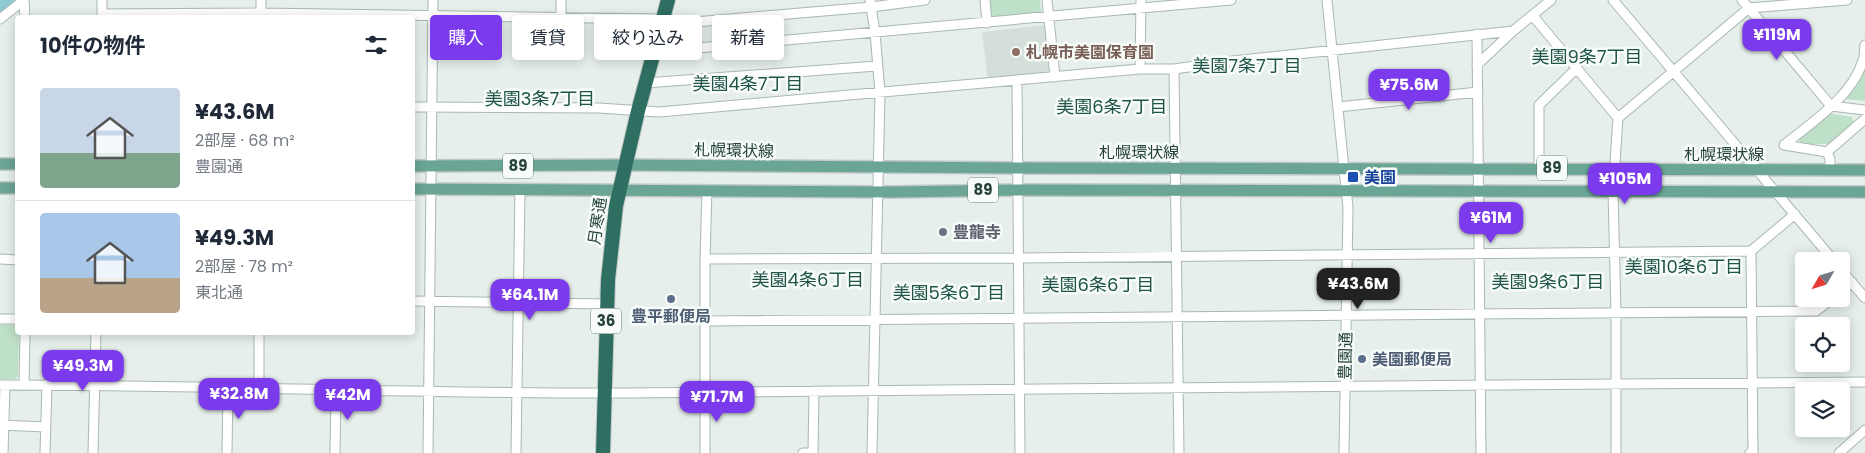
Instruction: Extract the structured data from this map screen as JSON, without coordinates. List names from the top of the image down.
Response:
{
  "streets": {
    "highway": ["月寒通", "36"],
    "main road": ["札幌環状線", "89"],
    "street": ["豊園通"]
  },
  "crossings": [
    ["札幌環状線", "月寒通"],
    ["札幌環状線", "豊園通"],
    ["89", "月寒通"],
    ["89", "豊園通"]
  ],
  "districts": [
    "美園9条7丁目",
    "美園7条7丁目",
    "美園4条7丁目",
    "美園3条7丁目",
    "美園6条7丁目",
    "美園10条6丁目",
    "美園4条6丁目",
    "美園9条6丁目",
    "美園6条6丁目",
    "美園5条6丁目"
  ],
  "places": {
    "other": [
      "札幌市美園保育園",
      "豊龍寺",
      "豊平郵便局",
      "美園郵便局"
    ],
    "transit": ["美園"]
  },
  "north": "bottom left",
  "page": {
    "chip": [
      "購入",
      "賃貸",
      "絞り込み",
      "新着"
    ],
    "heading": "10件の物件",
    "price": [
      "¥119M",
      "¥75.6M",
      "¥105M",
      "¥61M",
      "¥43.6M",
      "¥64.1M",
      "¥49.3M",
      "¥32.8M",
      "¥42M",
      "¥71.7M"
    ],
    "list": [
      {
        "name": "¥43.6M",
        "note": "2部屋 · 68 m² · 豊園通"
      },
      {
        "name": "¥49.3M",
        "note": "2部屋 · 78 m² · 東北通"
      }
    ]
  }
}
